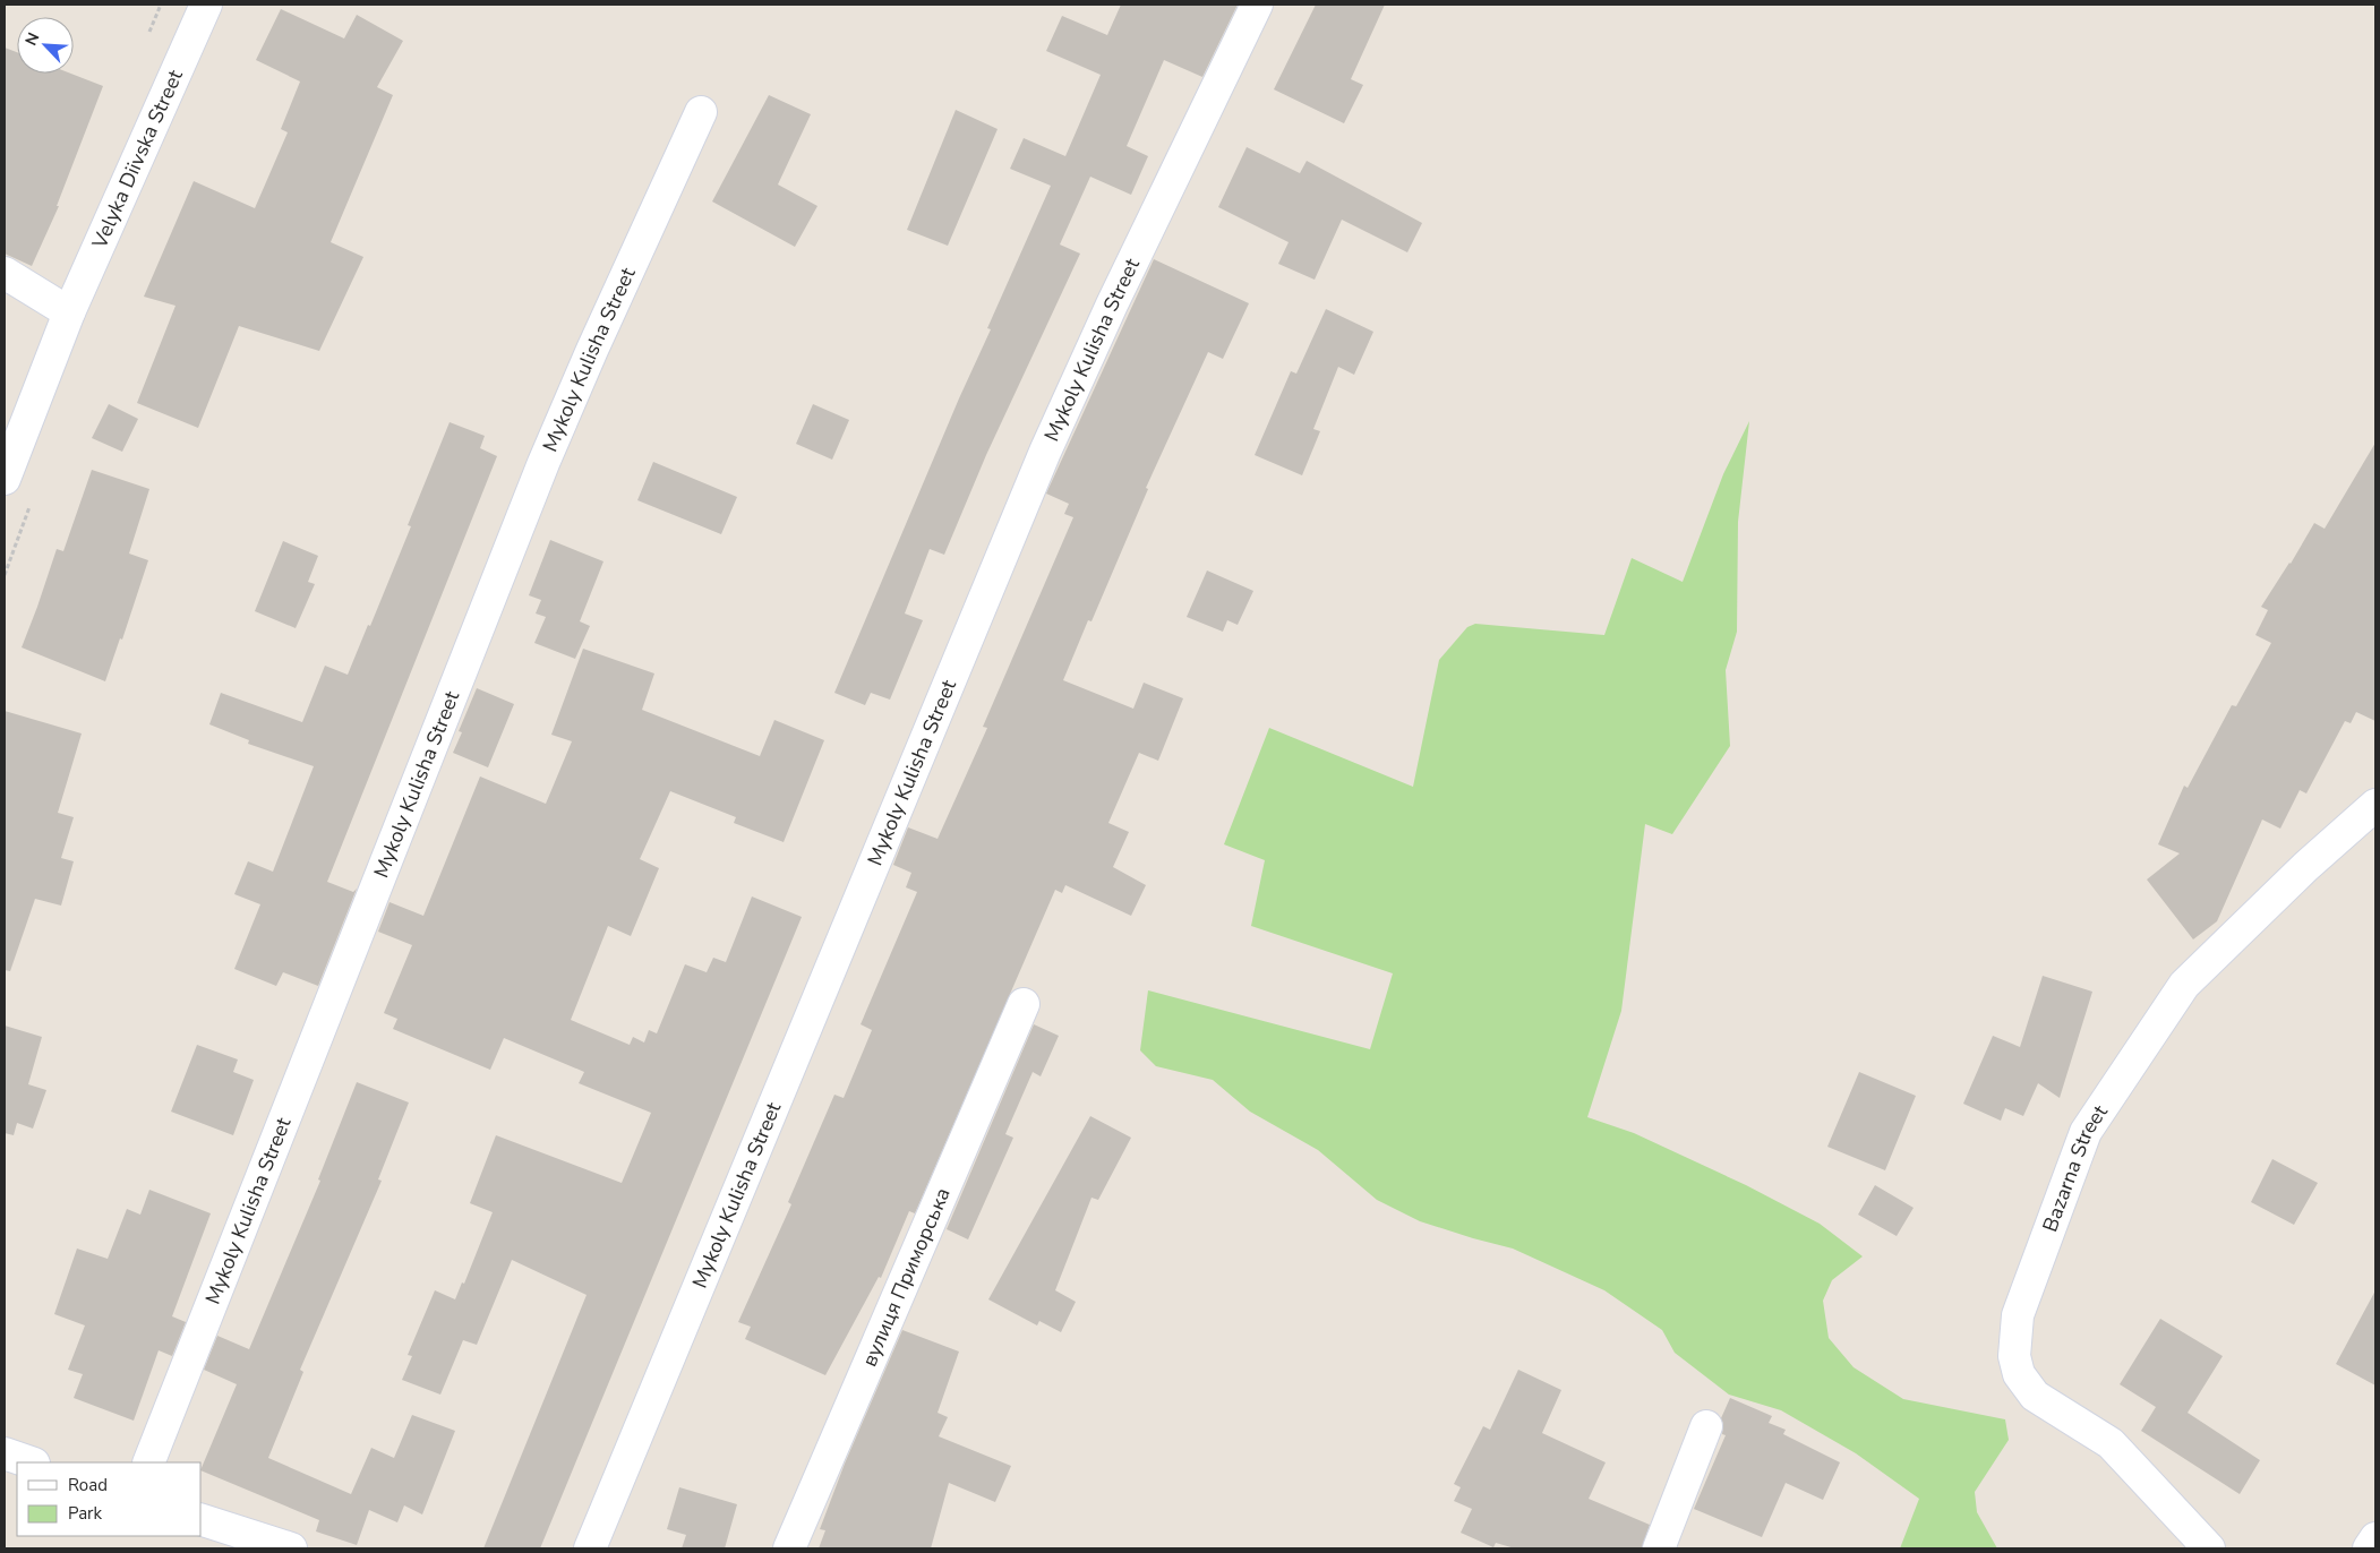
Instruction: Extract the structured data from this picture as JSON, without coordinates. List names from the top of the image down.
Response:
{
  "streets": {
    "street": [
      "Velyka Diivska Street",
      "Mykoly Kulisha Street",
      "Bazarna Street",
      "вулиця Приморська"
    ]
  },
  "legend": ["Road", "Park"],
  "north": "top left"
}
